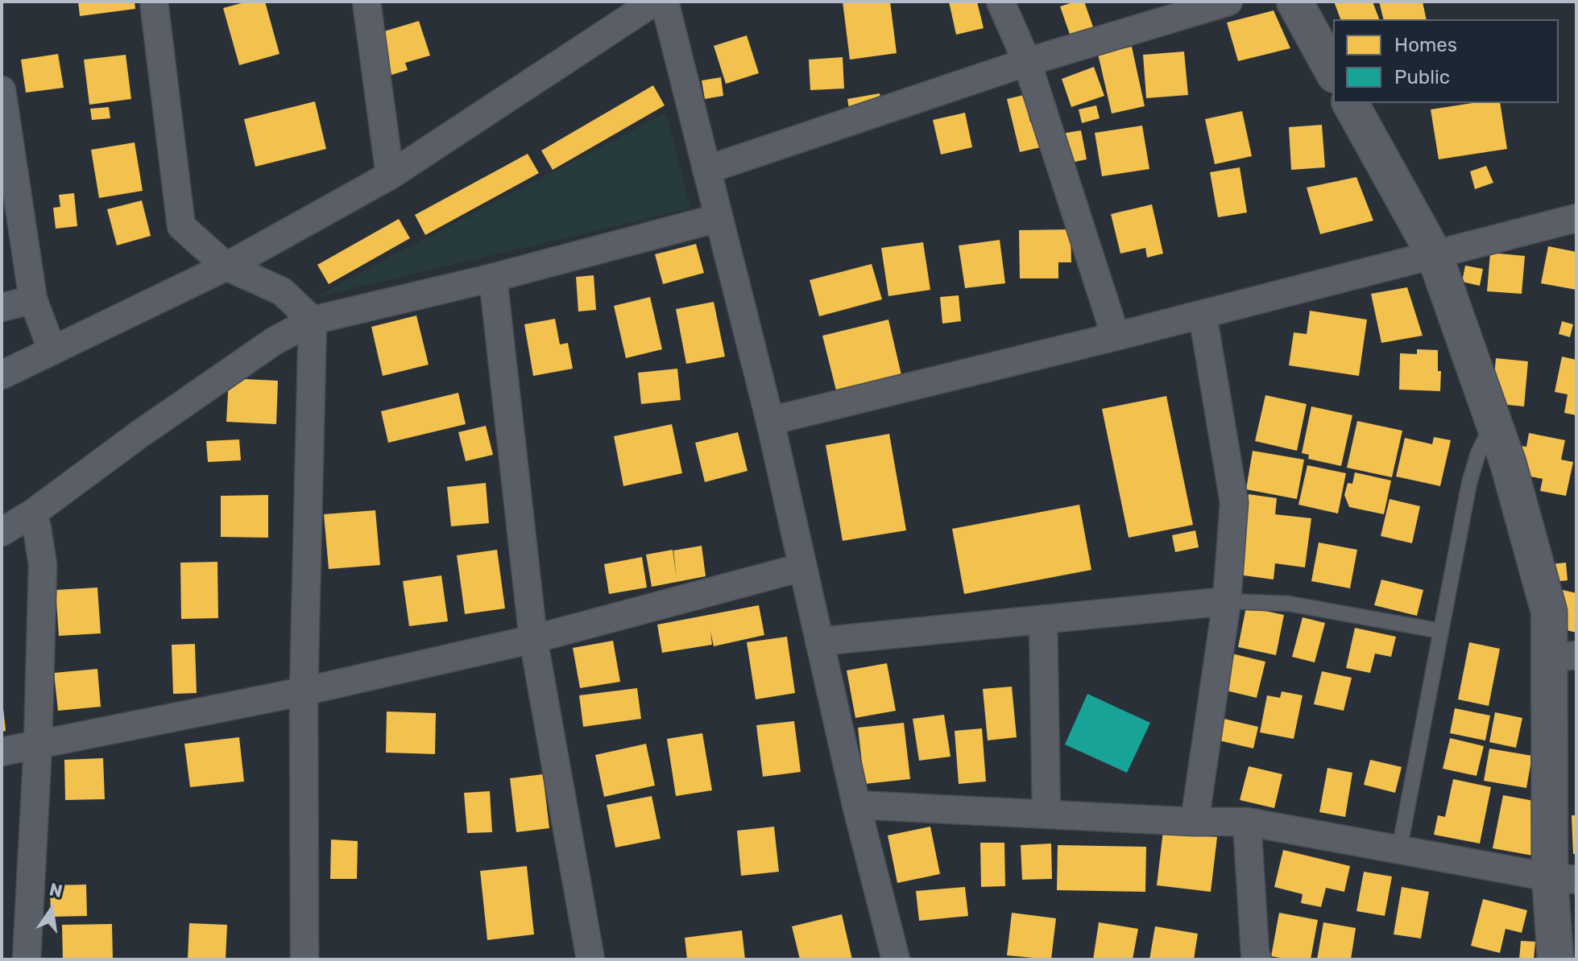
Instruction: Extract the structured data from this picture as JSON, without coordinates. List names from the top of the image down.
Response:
{
  "legend": ["Homes", "Public"],
  "north": "top"
}
